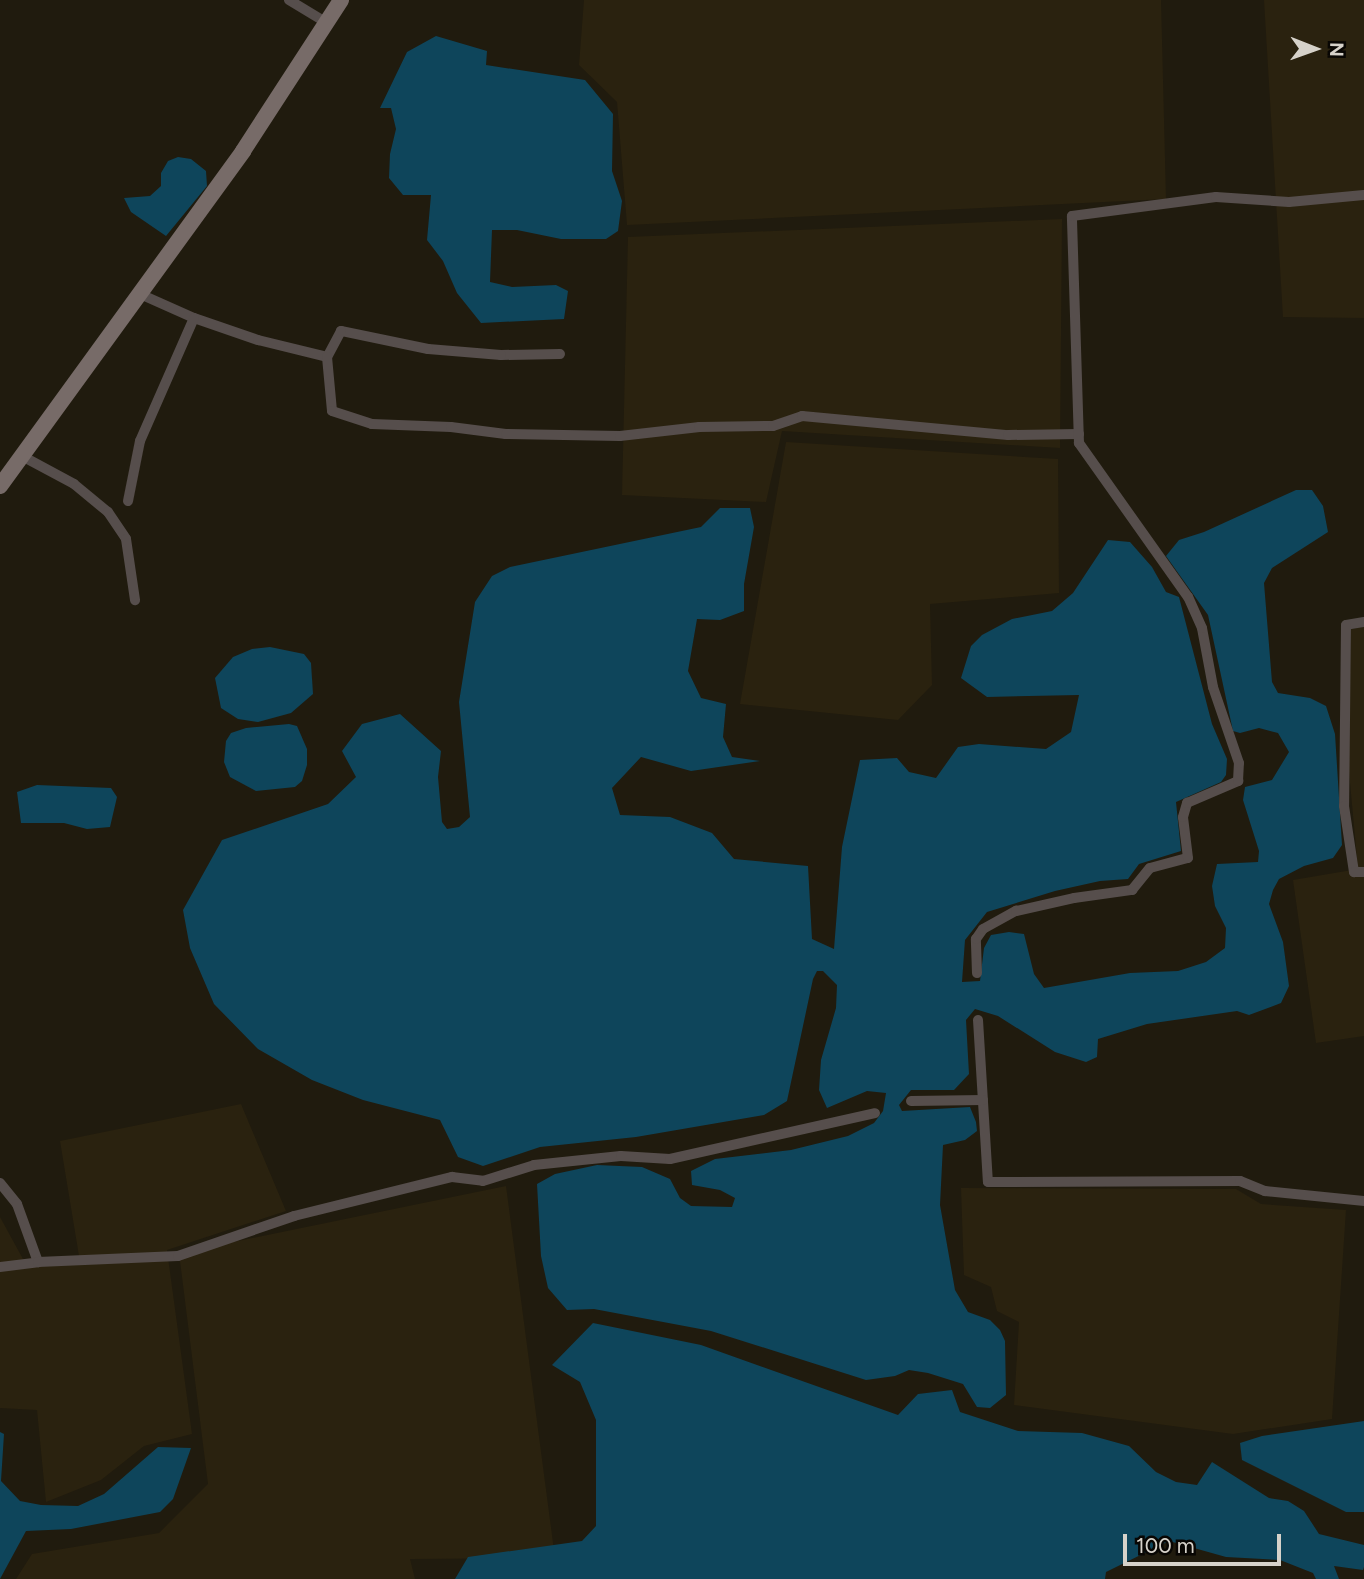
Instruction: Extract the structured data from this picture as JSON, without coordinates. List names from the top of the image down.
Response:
{
  "scale_bar": "100 m",
  "north": "right"
}
